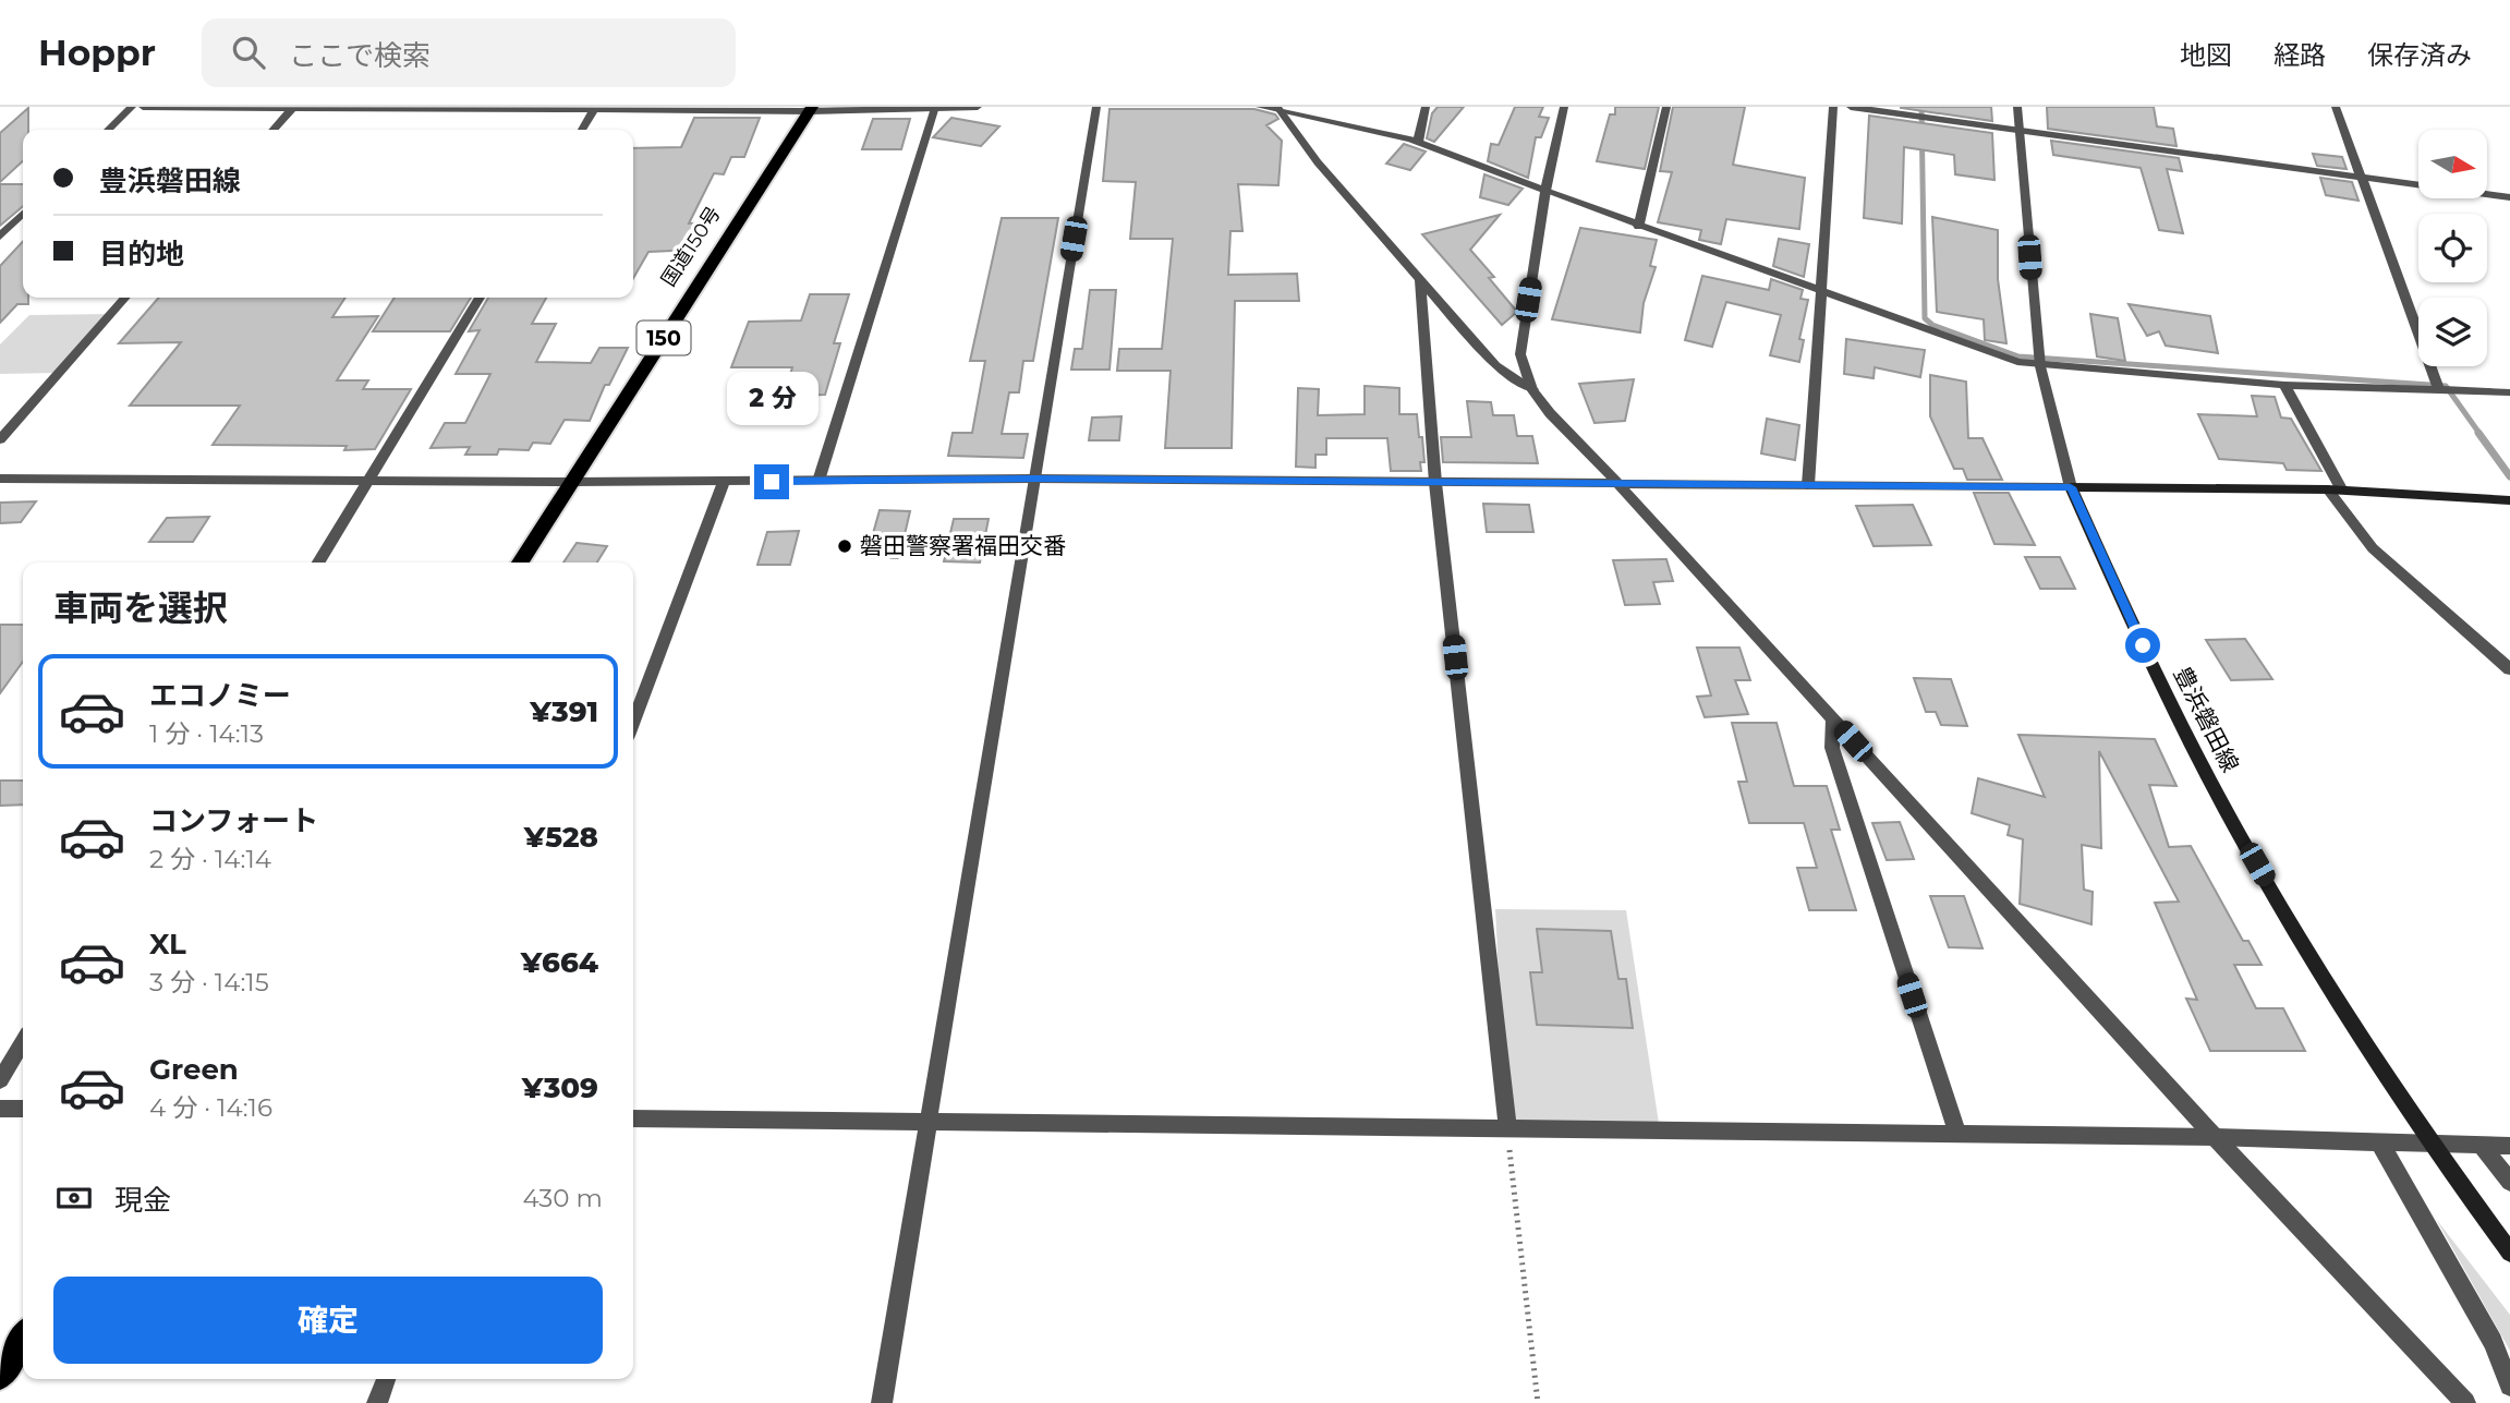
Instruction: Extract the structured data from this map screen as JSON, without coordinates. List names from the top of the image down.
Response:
{
  "streets": {
    "highway": ["国道150号", "150"],
    "main road": ["豊浜磐田線"]
  },
  "places": ["磐田警察署福田交番"],
  "north": "right",
  "page": {
    "header": "Hoppr",
    "search": "ここで検索",
    "nav": ["地図", "経路", "保存済み"],
    "banner": ["豊浜磐田線", "目的地"],
    "bubble": "2 分",
    "heading": "車両を選択",
    "list": [
      {
        "name": "エコノミー",
        "note": "1 分 · 14:13",
        "value": "¥391"
      },
      {
        "name": "コンフォート",
        "note": "2 分 · 14:14",
        "value": "¥528"
      },
      {
        "name": "XL",
        "note": "3 分 · 14:15",
        "value": "¥664"
      },
      {
        "name": "Green",
        "note": "4 分 · 14:16",
        "value": "¥309"
      }
    ],
    "pay": ["現金", "430 m"],
    "buttons": "確定"
  }
}
